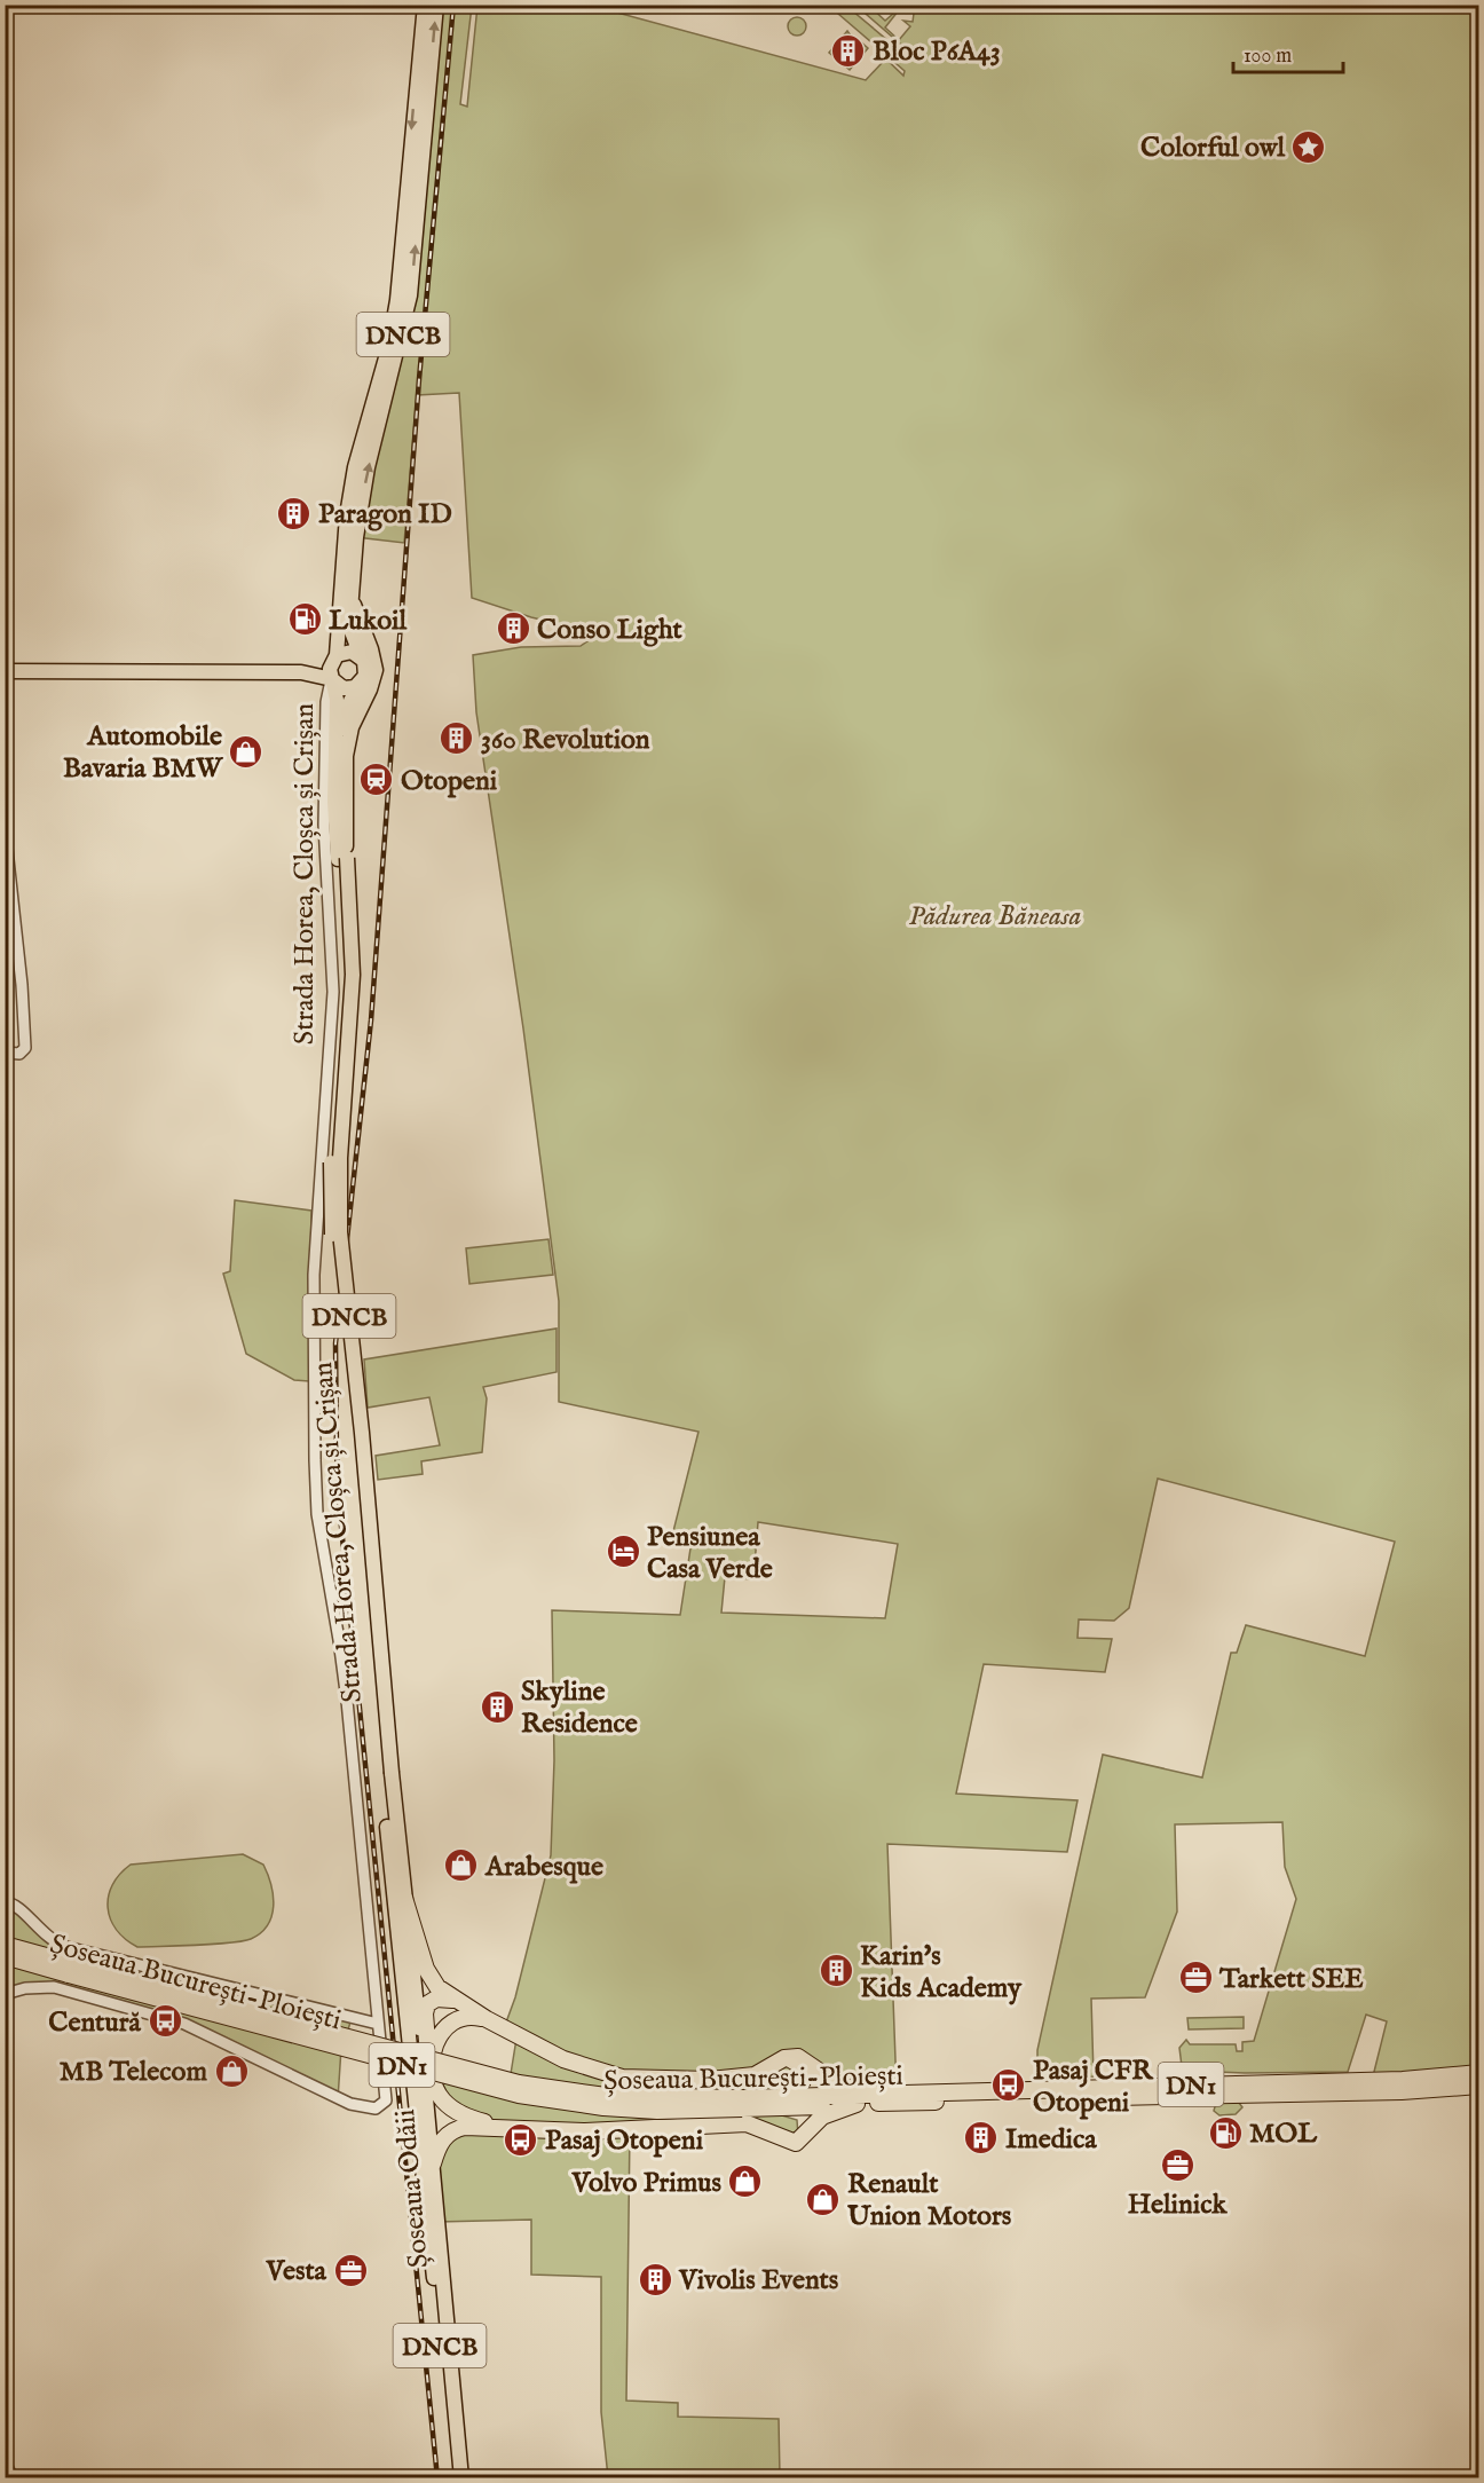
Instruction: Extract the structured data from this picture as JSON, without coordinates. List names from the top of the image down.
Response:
{
  "streets": {
    "highway": ["Șoseaua București-Ploiești", "DN1"],
    "main road": ["DNCB", "Strada Horea, Cloșca și Crișan", "Șoseaua Odăii"]
  },
  "crossings": [
    ["DNCB", "Strada Horea, Cloșca și Crișan"],
    ["Strada Horea, Cloșca și Crișan", "Șoseaua Odăii"]
  ],
  "parks": ["Pădurea Băneasa"],
  "places": {
    "building": [
      "Bloc P6A43",
      "Paragon ID",
      "Conso Light",
      "360 Revolution",
      "Skyline Residence",
      "Karin's Kids Academy",
      "Imedica",
      "Vivolis Events"
    ],
    "place": ["Colorful owl"],
    "fuel station": ["Lukoil", "MOL"],
    "shop": [
      "Automobile Bavaria BMW",
      "Arabesque",
      "MB Telecom",
      "Volvo Primus",
      "Renault Union Motors"
    ],
    "station": ["Otopeni"],
    "hotel": ["Pensiunea Casa Verde"],
    "office": ["Tarkett SEE", "Helinick", "Vesta"],
    "bus stop": ["Centură", "Pasaj CFR Otopeni", "Pasaj Otopeni"]
  },
  "scale_bar": "100 m"
}
